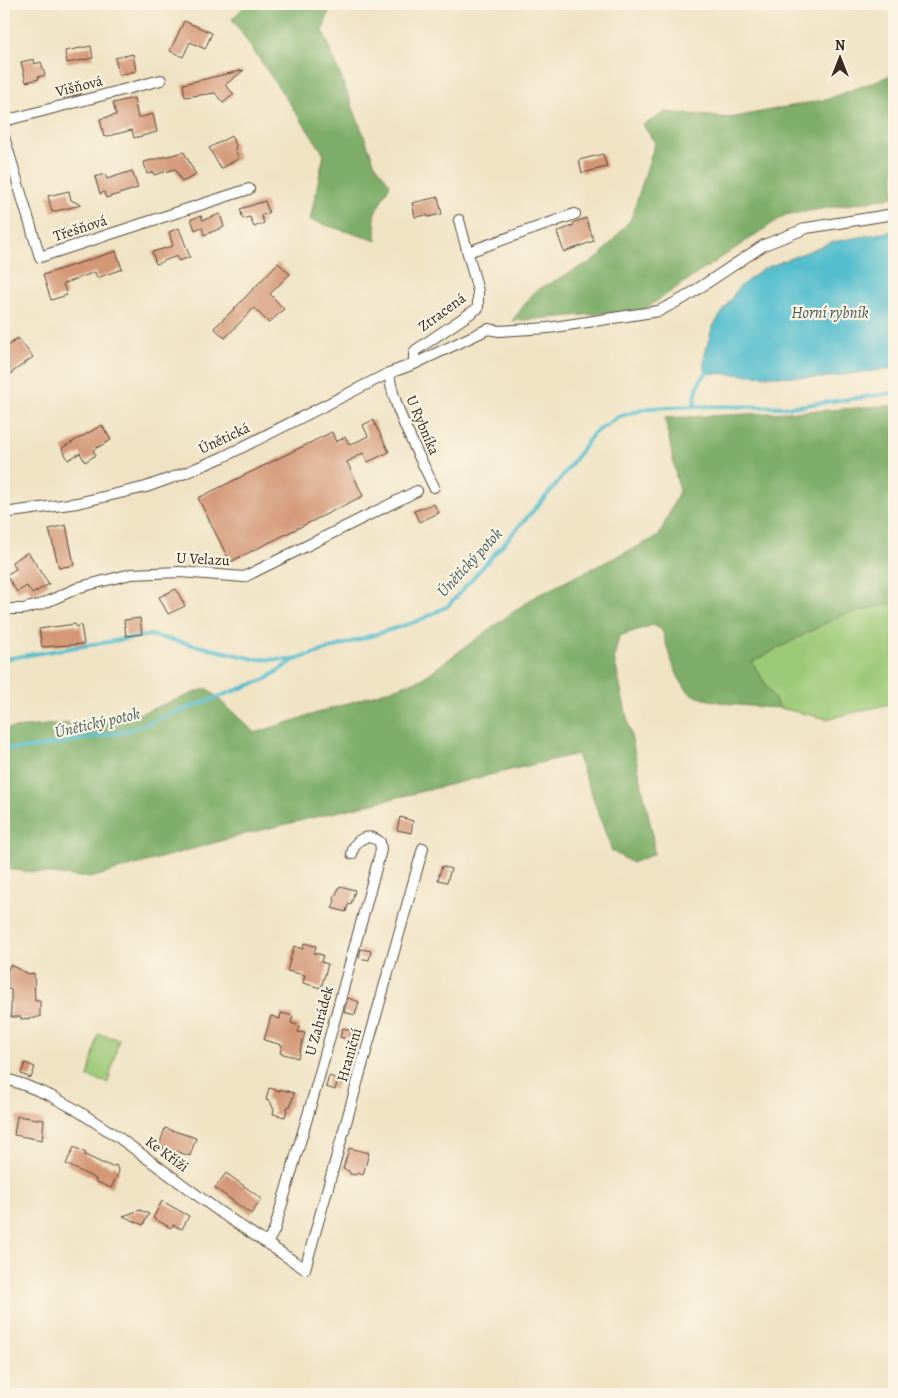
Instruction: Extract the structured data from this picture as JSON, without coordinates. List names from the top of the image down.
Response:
{
  "streets": {
    "street": [
      "Višňová",
      "Třešňová",
      "Ztracená",
      "U Rybníka",
      "Únětická",
      "U Velazu",
      "U Zahrádek",
      "Hraniční",
      "Ke Kříži"
    ]
  },
  "crossings": [
    ["Ztracená", "Únětická"],
    ["U Rybníka", "Únětická"],
    ["U Zahrádek", "Ke Kříži"],
    ["Hraniční", "Ke Kříži"]
  ],
  "water": ["Horní rybník", "Únětický potok"],
  "north": "top"
}
